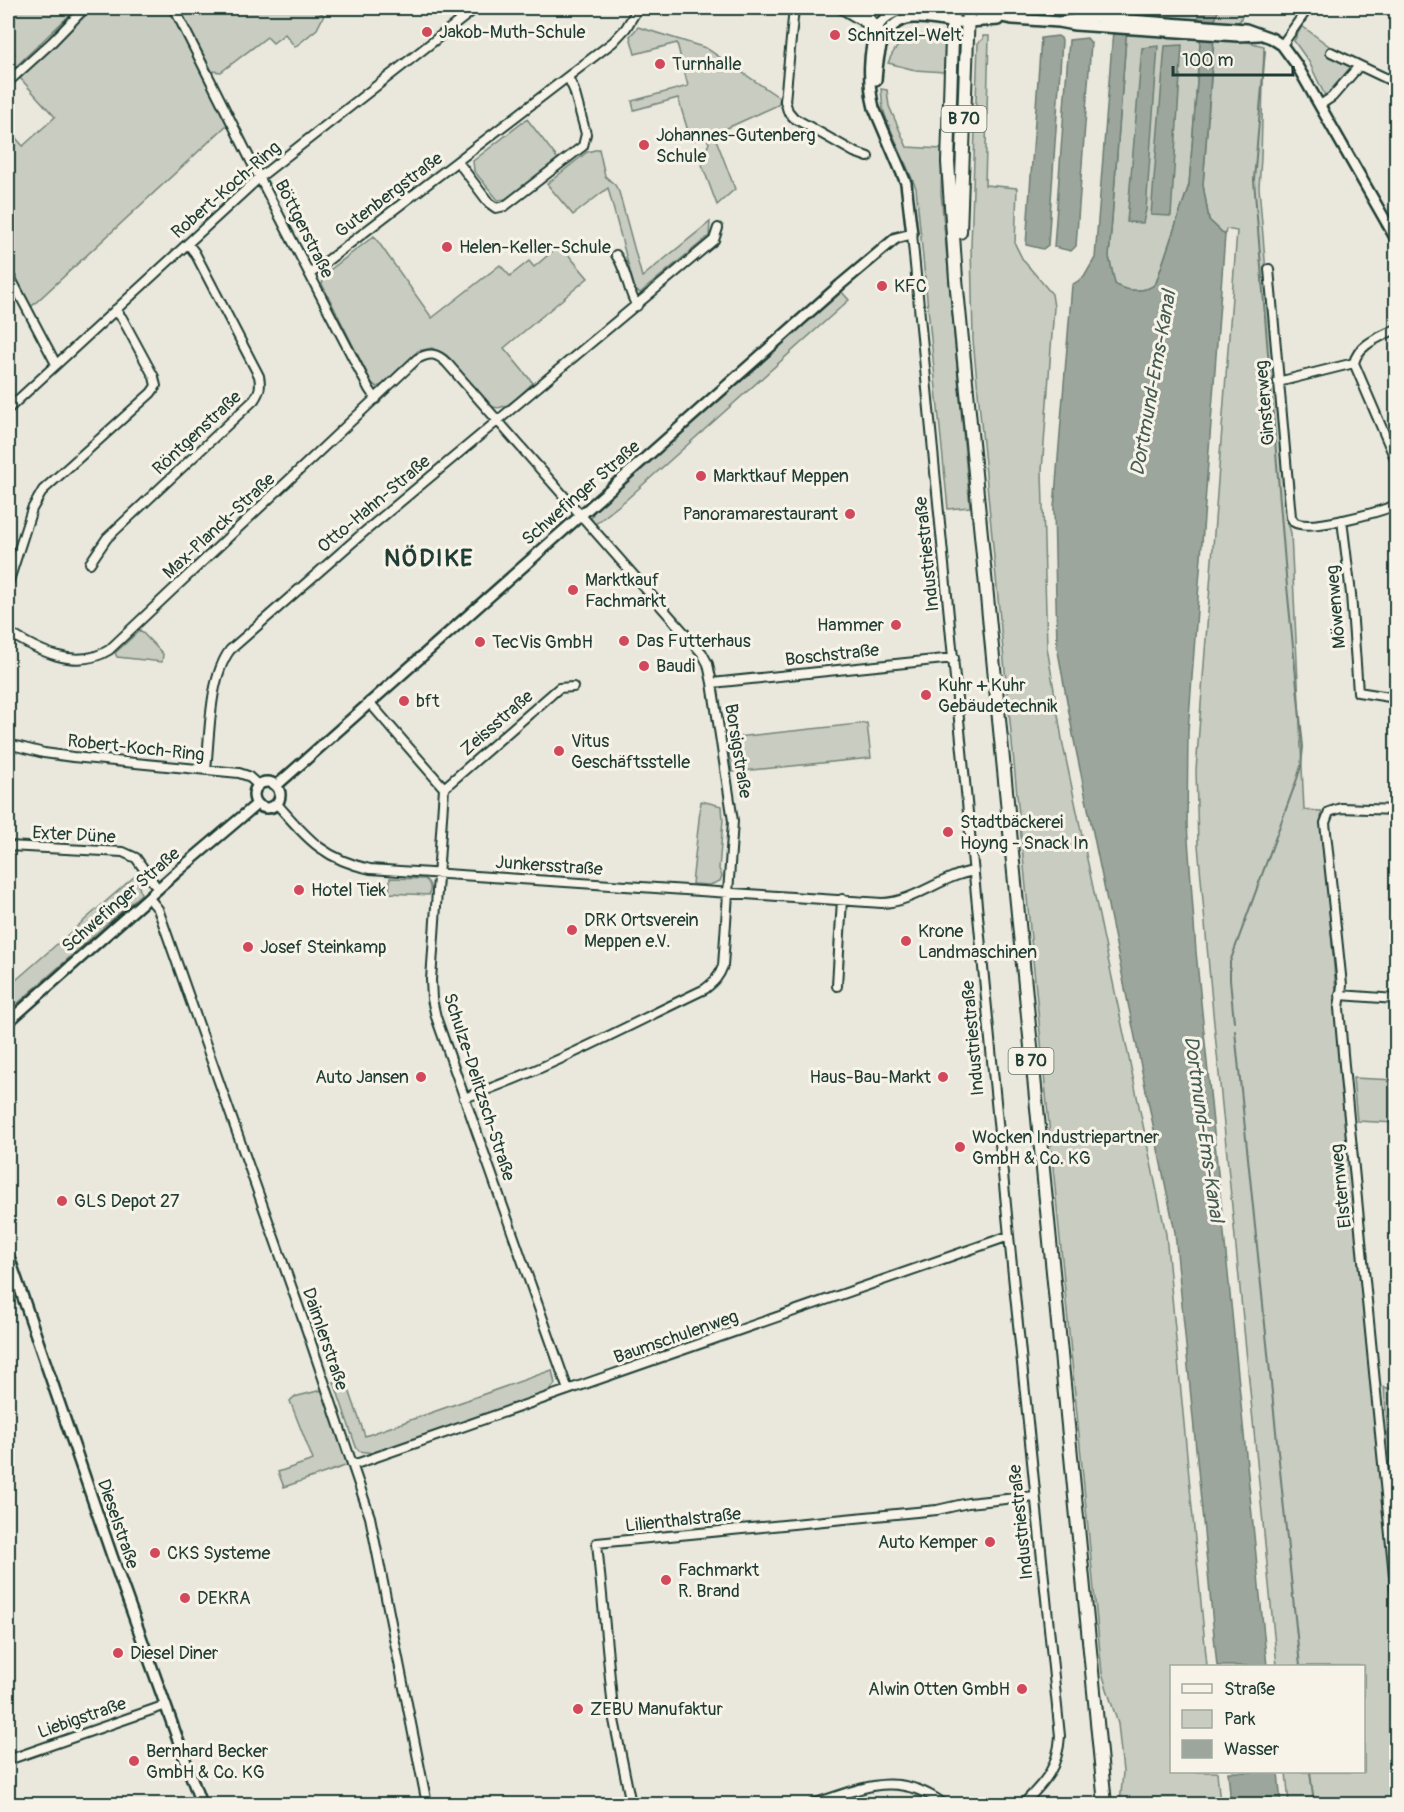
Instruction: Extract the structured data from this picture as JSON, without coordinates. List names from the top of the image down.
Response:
{
  "streets": {
    "main road": ["B 70"],
    "street": [
      "Robert-Koch-Ring",
      "Gutenbergstraße",
      "Böttgerstraße",
      "Ginsterweg",
      "Röntgenstraße",
      "Schwefinger Straße",
      "Otto-Hahn-Straße",
      "Max-Planck-Straße",
      "Industriestraße",
      "Möwenweg",
      "Boschstraße",
      "Zeissstraße",
      "Borsigstraße",
      "Exter Düne",
      "Junkersstraße",
      "Schulze-Delitzsch-Straße",
      "Elsternweg",
      "Baumschulenweg",
      "Daimlerstraße",
      "Lilienthalstraße",
      "Dieselstraße",
      "Liebigstraße"
    ]
  },
  "crossings": [
    ["Robert-Koch-Ring", "Böttgerstraße"],
    ["Robert-Koch-Ring", "Röntgenstraße"],
    ["Robert-Koch-Ring", "Schwefinger Straße"],
    ["Robert-Koch-Ring", "Otto-Hahn-Straße"],
    ["Robert-Koch-Ring", "Junkersstraße"],
    ["Gutenbergstraße", "Böttgerstraße"],
    ["Böttgerstraße", "Max-Planck-Straße"],
    ["Ginsterweg", "Möwenweg"],
    ["Schwefinger Straße", "Industriestraße"],
    ["Schwefinger Straße", "Borsigstraße"],
    ["Schwefinger Straße", "Exter Düne"],
    ["Schwefinger Straße", "Junkersstraße"],
    ["Schwefinger Straße", "Daimlerstraße"],
    ["Otto-Hahn-Straße", "Borsigstraße"],
    ["Max-Planck-Straße", "Borsigstraße"],
    ["Industriestraße", "Boschstraße"],
    ["Industriestraße", "Junkersstraße"],
    ["Industriestraße", "Baumschulenweg"],
    ["Industriestraße", "Lilienthalstraße"],
    ["Boschstraße", "Borsigstraße"],
    ["Zeissstraße", "Schulze-Delitzsch-Straße"],
    ["Borsigstraße", "Junkersstraße"],
    ["Borsigstraße", "Schulze-Delitzsch-Straße"],
    ["Junkersstraße", "Schulze-Delitzsch-Straße"],
    ["Schulze-Delitzsch-Straße", "Baumschulenweg"],
    ["Baumschulenweg", "Daimlerstraße"],
    ["Dieselstraße", "Liebigstraße"]
  ],
  "districts": ["NÖDIKE"],
  "water": ["Dortmund-Ems-Kanal"],
  "places": [
    "Jakob-Muth-Schule",
    "Schnitzel-Welt",
    "Turnhalle",
    "Johannes-Gutenberg Schule",
    "Helen-Keller-Schule",
    "KFC",
    "Marktkauf Meppen",
    "Panoramarestaurant",
    "Marktkauf Fachmarkt",
    "Hammer",
    "Das Futterhaus",
    "TecVis GmbH",
    "Baudi",
    "Kuhr + Kuhr Gebäudetechnik",
    "bft",
    "Vitus Geschäftsstelle",
    "Stadtbäckerei Hoyng - Snack In",
    "Hotel Tiek",
    "DRK Ortsverein Meppen e.V.",
    "Krone Landmaschinen",
    "Josef Steinkamp",
    "Auto Jansen",
    "Haus-Bau-Markt",
    "Wocken Industriepartner GmbH & Co. KG",
    "GLS Depot 27",
    "Auto Kemper",
    "CKS Systeme",
    "Fachmarkt R. Brand",
    "DEKRA",
    "Diesel Diner",
    "Alwin Otten GmbH",
    "ZEBU Manufaktur",
    "Bernhard Becker GmbH & Co. KG"
  ],
  "legend": ["Straße", "Park", "Wasser"],
  "scale_bar": "100 m"
}
